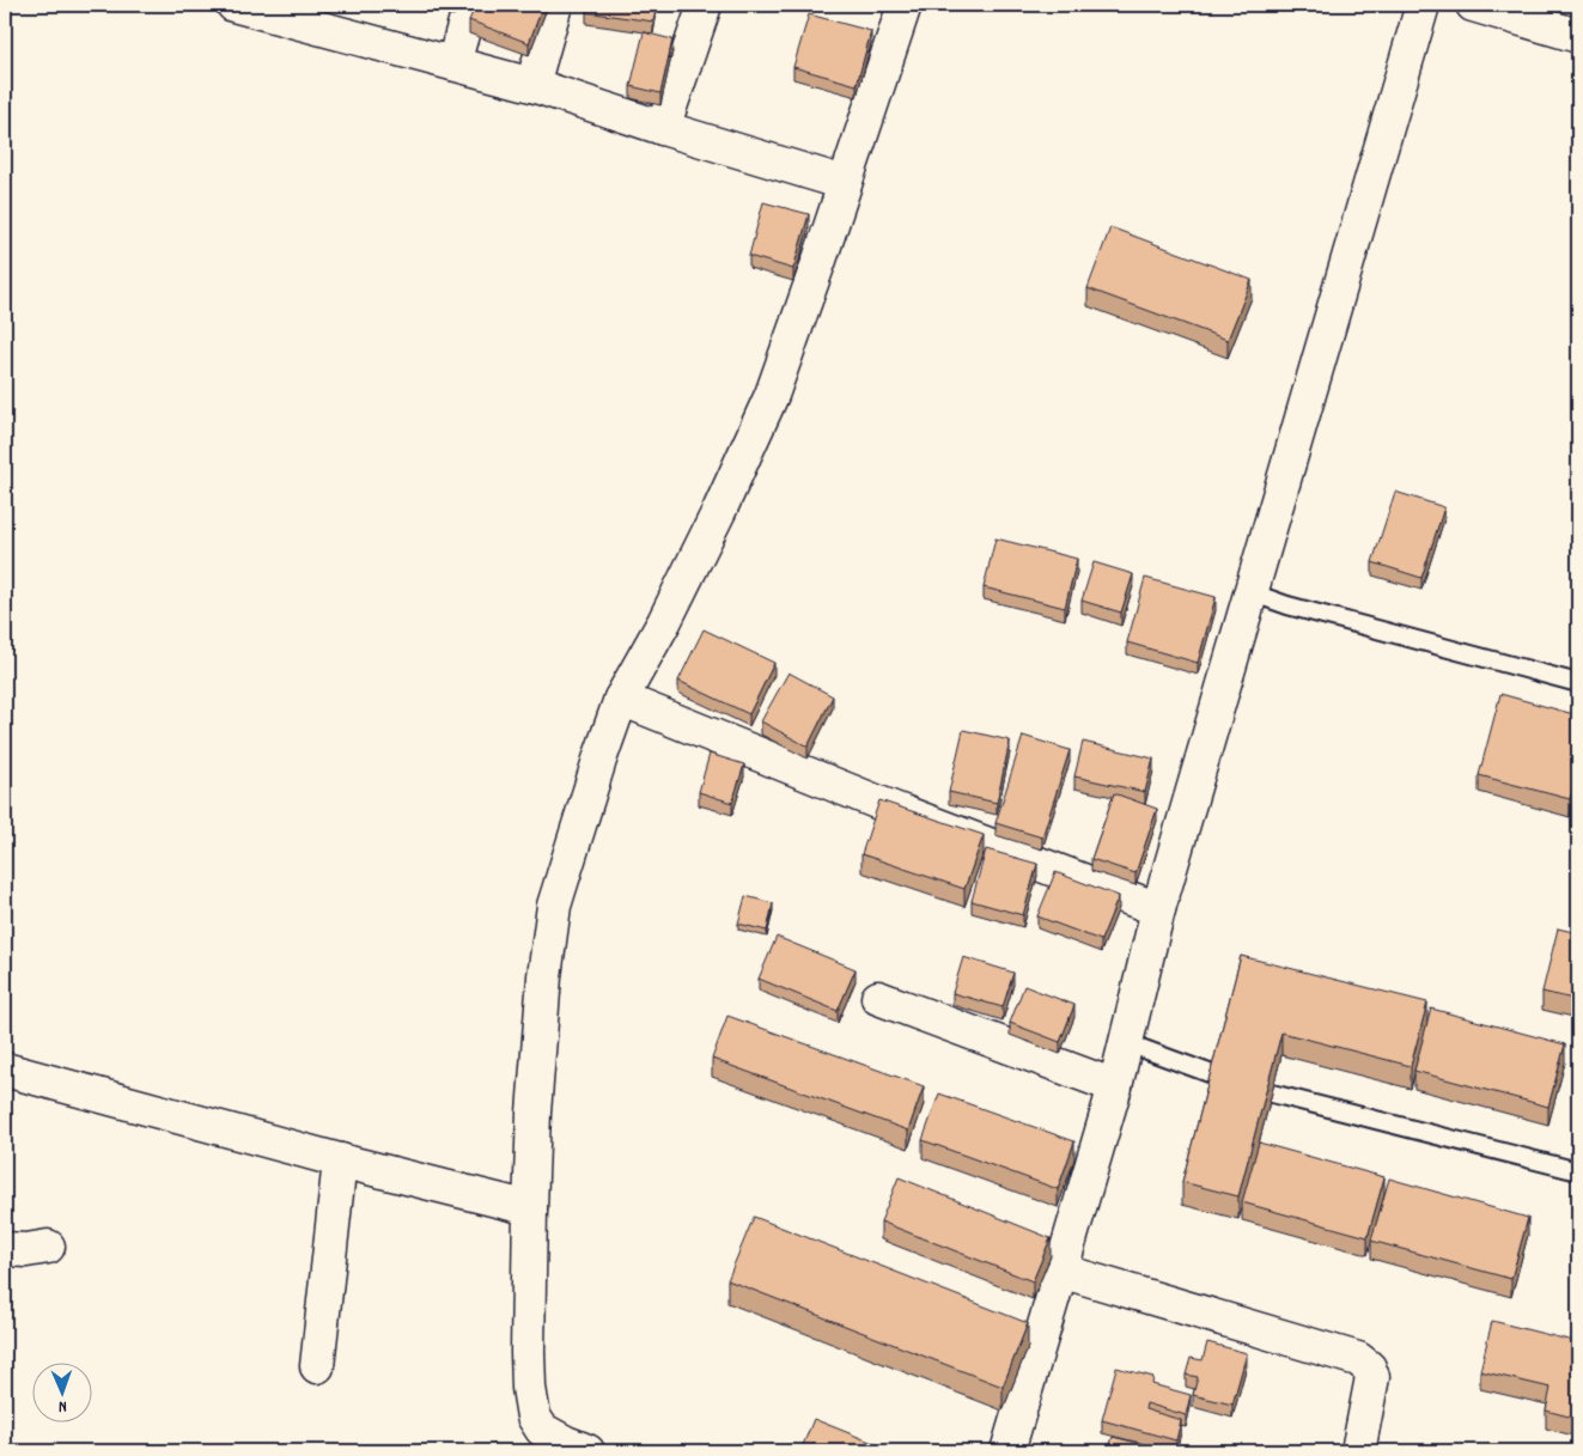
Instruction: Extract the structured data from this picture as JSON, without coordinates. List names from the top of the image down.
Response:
{
  "north": "bottom"
}
